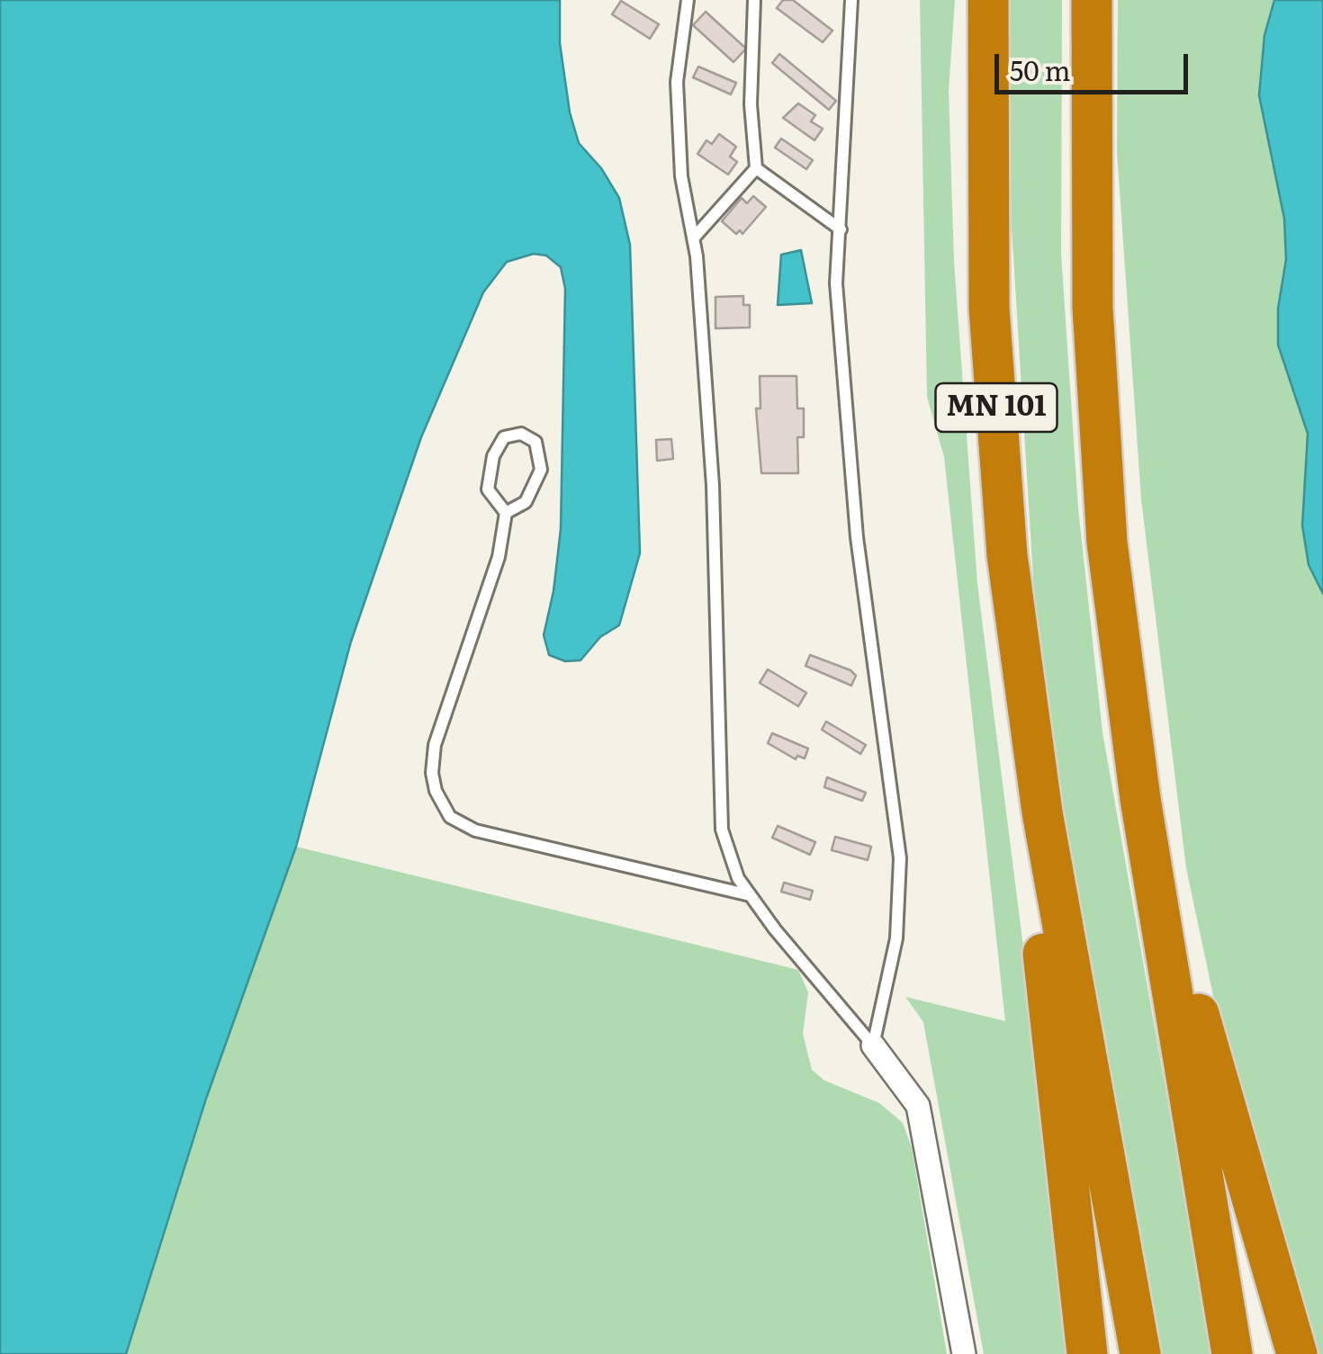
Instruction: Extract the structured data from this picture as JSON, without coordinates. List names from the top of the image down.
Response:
{
  "streets": {
    "highway": ["MN 101"]
  },
  "scale_bar": "50 m"
}
